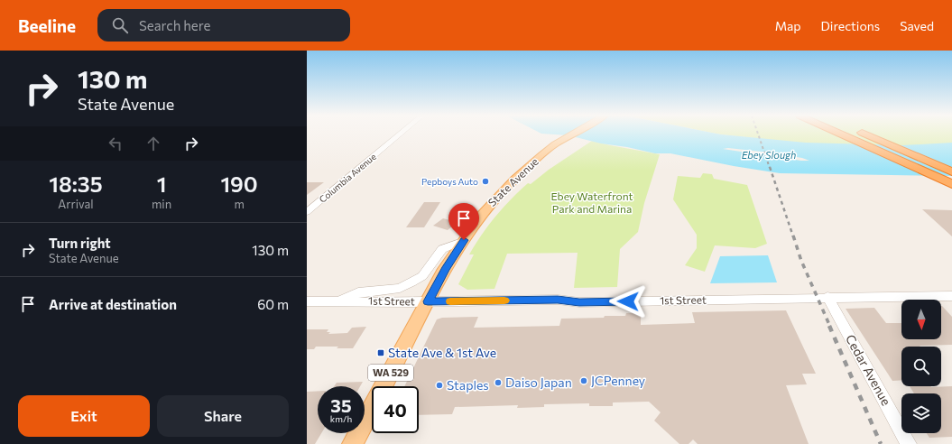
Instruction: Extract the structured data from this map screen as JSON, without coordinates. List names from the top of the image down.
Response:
{
  "streets": {
    "main road": ["State Avenue", "WA 529"],
    "street": ["Columbia Avenue", "1st Street", "Cedar Avenue"]
  },
  "crossings": [
    ["State Avenue", "1st Street"],
    ["1st Street", "Cedar Avenue"]
  ],
  "water": ["Ebey Slough"],
  "parks": ["Ebey Waterfront Park and Marina"],
  "places": {
    "other": [
      "Pepboys Auto",
      "JCPenney",
      "Daiso Japan",
      "Staples"
    ],
    "transit": ["State Ave & 1st Ave"]
  },
  "north": "bottom",
  "page": {
    "header": "Beeline",
    "search": "Search here",
    "nav": ["Map", "Directions", "Saved"],
    "turn": ["130 m", "State Avenue"],
    "eta": [
      "18:35",
      "Arrival",
      "1",
      "min",
      "190",
      "m"
    ],
    "list": [
      {
        "name": "Turn right",
        "note": "State Avenue",
        "value": "130 m"
      },
      {
        "name": "Arrive at destination",
        "value": "60 m"
      }
    ],
    "speed": "35 km/h",
    "limit": "40",
    "buttons": ["Exit", "Share"]
  }
}
